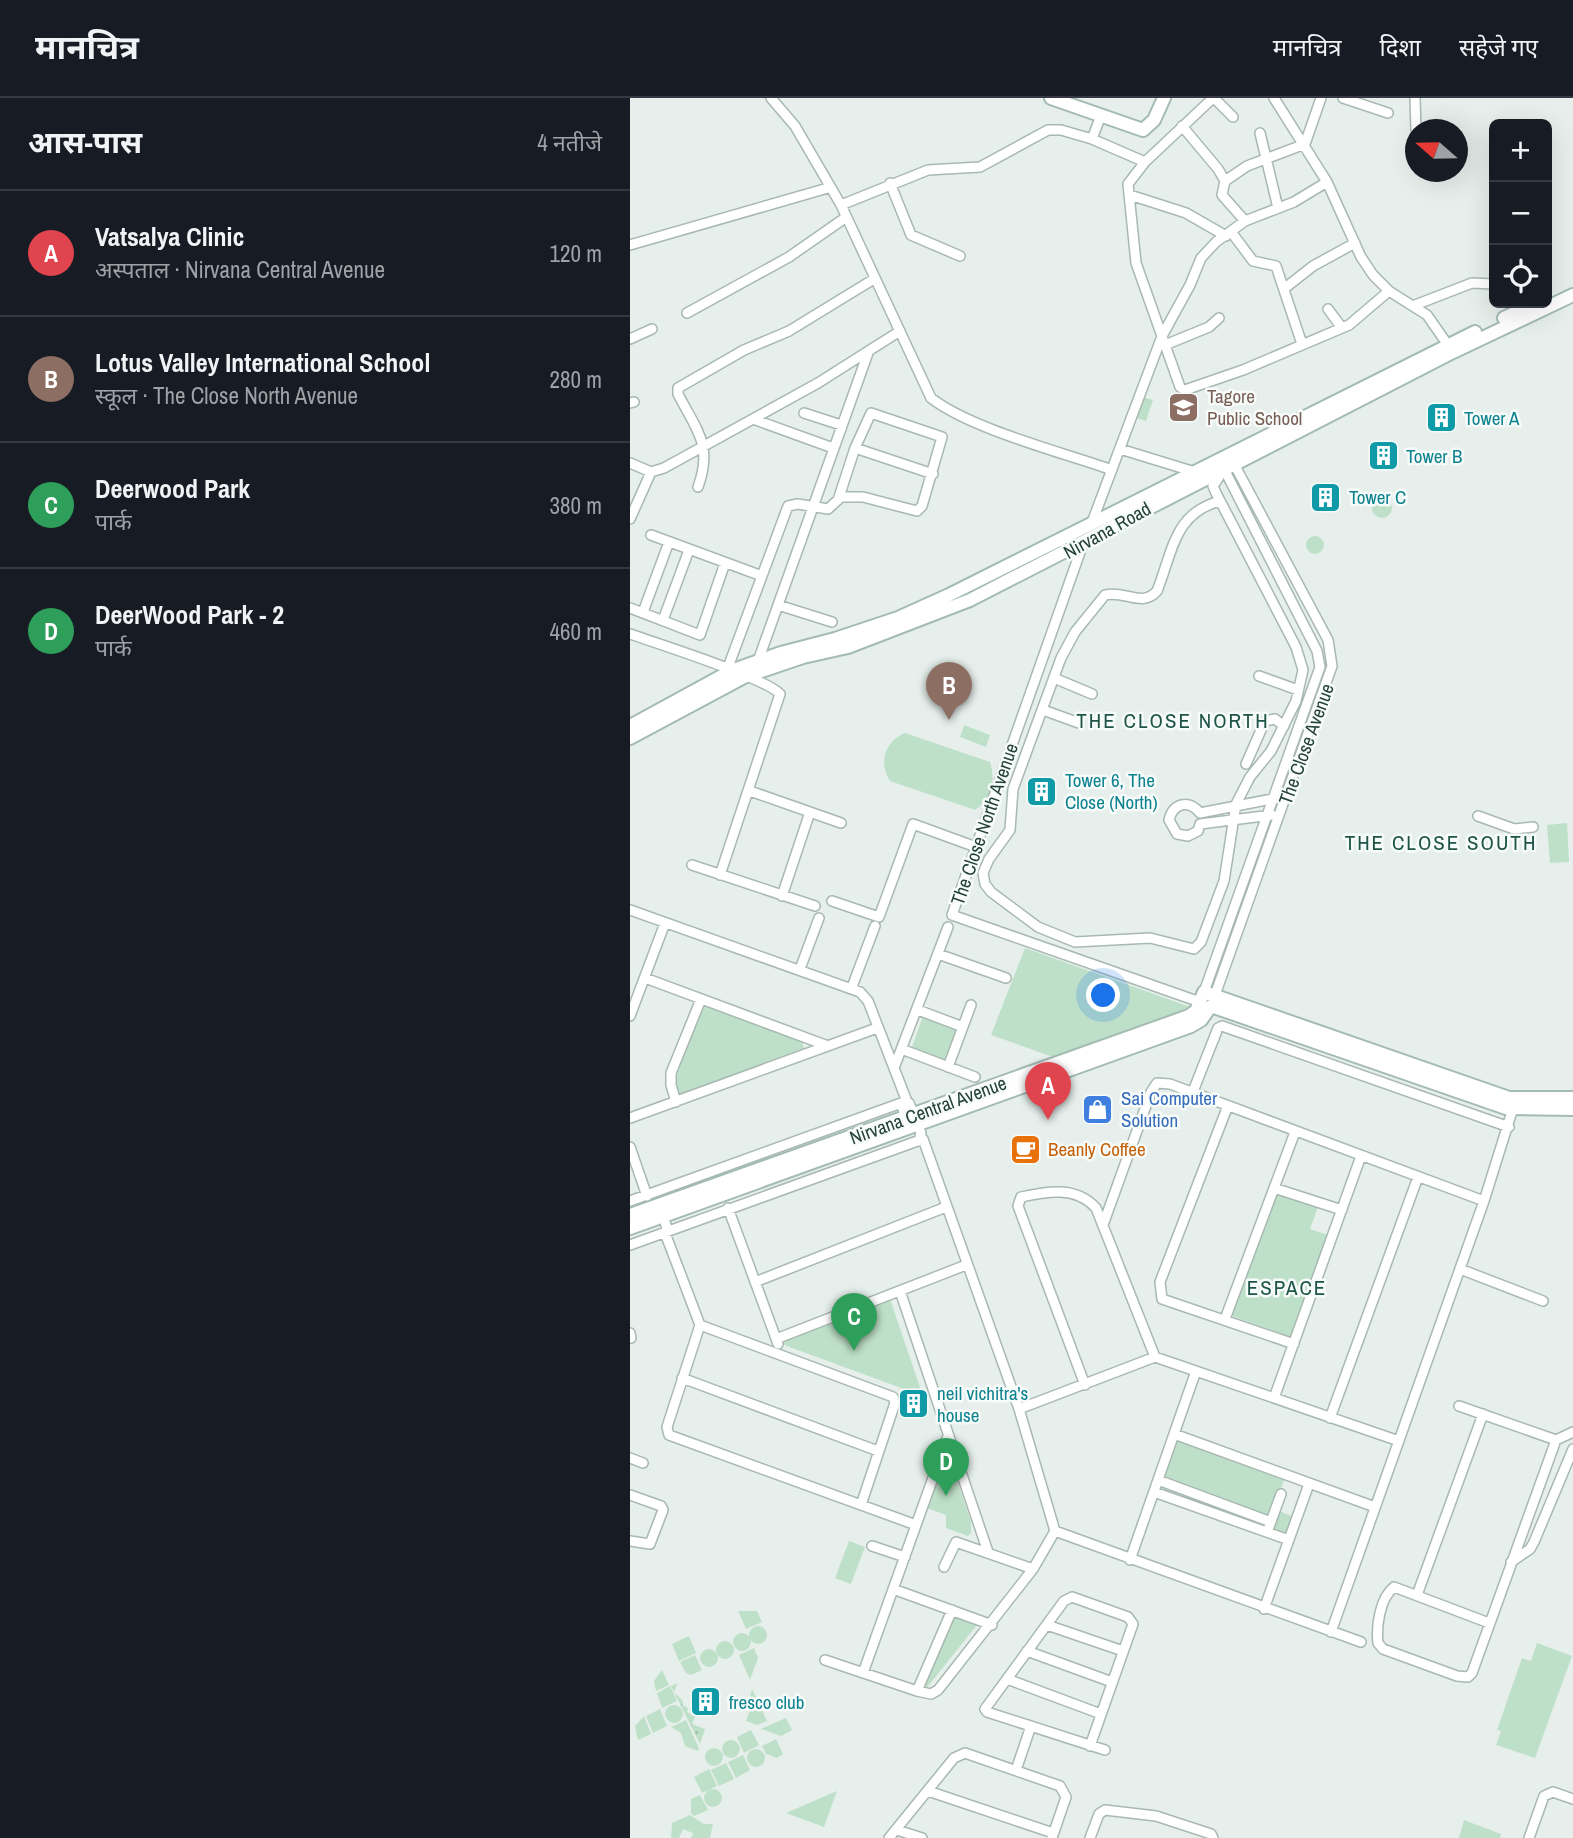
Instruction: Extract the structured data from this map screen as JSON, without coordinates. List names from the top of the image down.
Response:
{
  "streets": {
    "main road": ["Nirvana Road", "Nirvana Central Avenue"],
    "street": ["The Close Avenue", "The Close North Avenue"]
  },
  "crossings": [
    ["Nirvana Road", "The Close Avenue"],
    ["Nirvana Road", "The Close North Avenue"],
    ["The Close Avenue", "The Close North Avenue"],
    ["The Close Avenue", "Nirvana Central Avenue"],
    ["The Close North Avenue", "Nirvana Central Avenue"]
  ],
  "districts": ["THE CLOSE NORTH", "THE CLOSE SOUTH", "ESPACE"],
  "places": {
    "school or university": ["Tagore Public School"],
    "building": [
      "Tower A",
      "Tower B",
      "Tower C",
      "Tower 6, The Close (North)",
      "neil vichitra's house",
      "fresco club"
    ],
    "shop": ["Sai Computer Solution"],
    "cafe": ["Beanly Coffee"]
  },
  "north": "left",
  "page": {
    "header": "मानचित्र",
    "nav": ["मानचित्र", "दिशा", "सहेजे गए"],
    "heading": ["आस-पास", "4 नतीजे"],
    "map_buttons": ["+", "−"],
    "list": [
      {
        "mark": "A",
        "name": "Vatsalya Clinic",
        "note": "अस्पताल · Nirvana Central Avenue",
        "value": "120 m"
      },
      {
        "mark": "B",
        "name": "Lotus Valley International School",
        "note": "स्कूल · The Close North Avenue",
        "value": "280 m"
      },
      {
        "mark": "C",
        "name": "Deerwood Park",
        "note": "पार्क",
        "value": "380 m"
      },
      {
        "mark": "D",
        "name": "DeerWood Park - 2",
        "note": "पार्क",
        "value": "460 m"
      }
    ],
    "pins": [
      "B",
      "A",
      "C",
      "D"
    ]
  }
}
